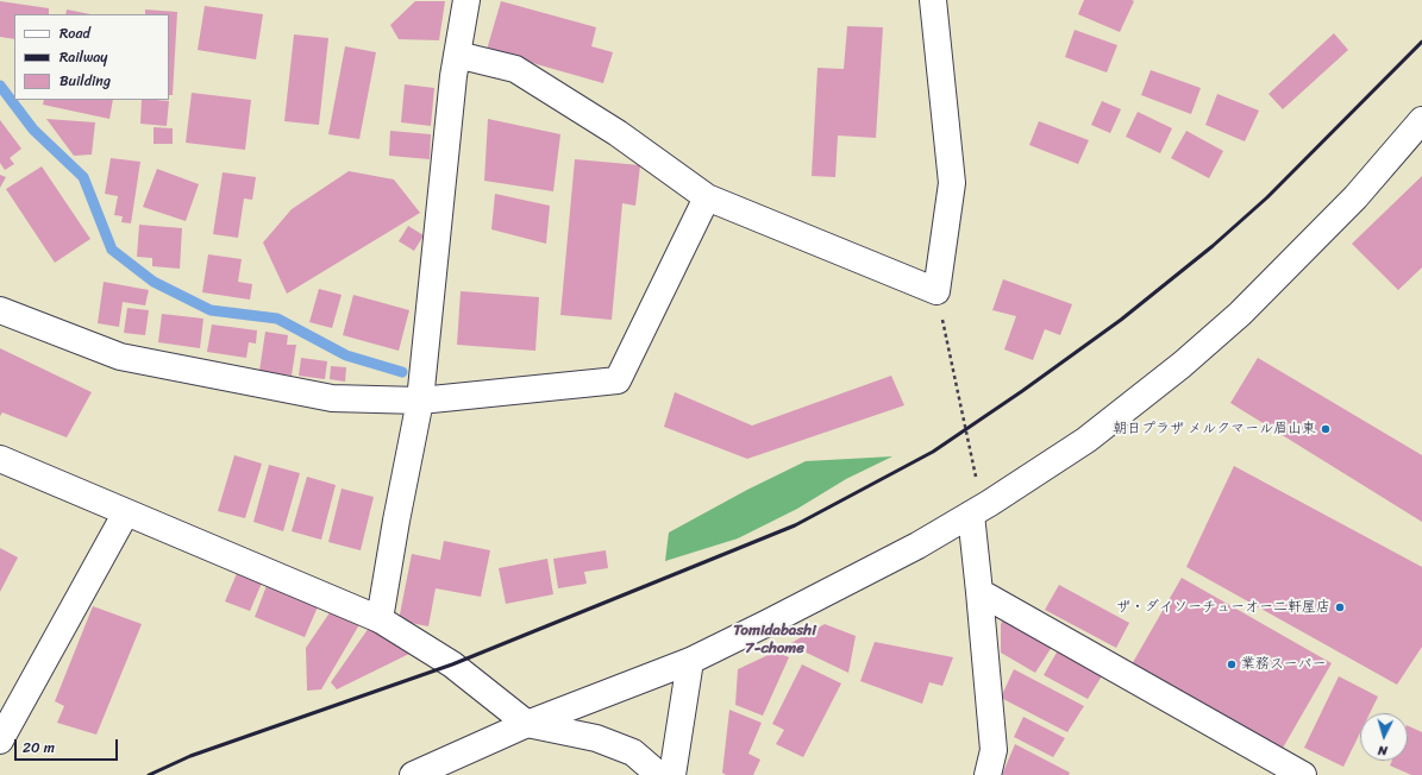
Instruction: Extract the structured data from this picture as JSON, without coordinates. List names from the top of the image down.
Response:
{
  "districts": ["Tomidabashi 7-chome"],
  "places": ["朝日プラザ メルクマール眉山東", "ザ・ダイソーチューオー二軒屋店", "業務スーパー"],
  "legend": ["Road", "Railway", "Building"],
  "scale_bar": "20 m",
  "north": "bottom"
}
